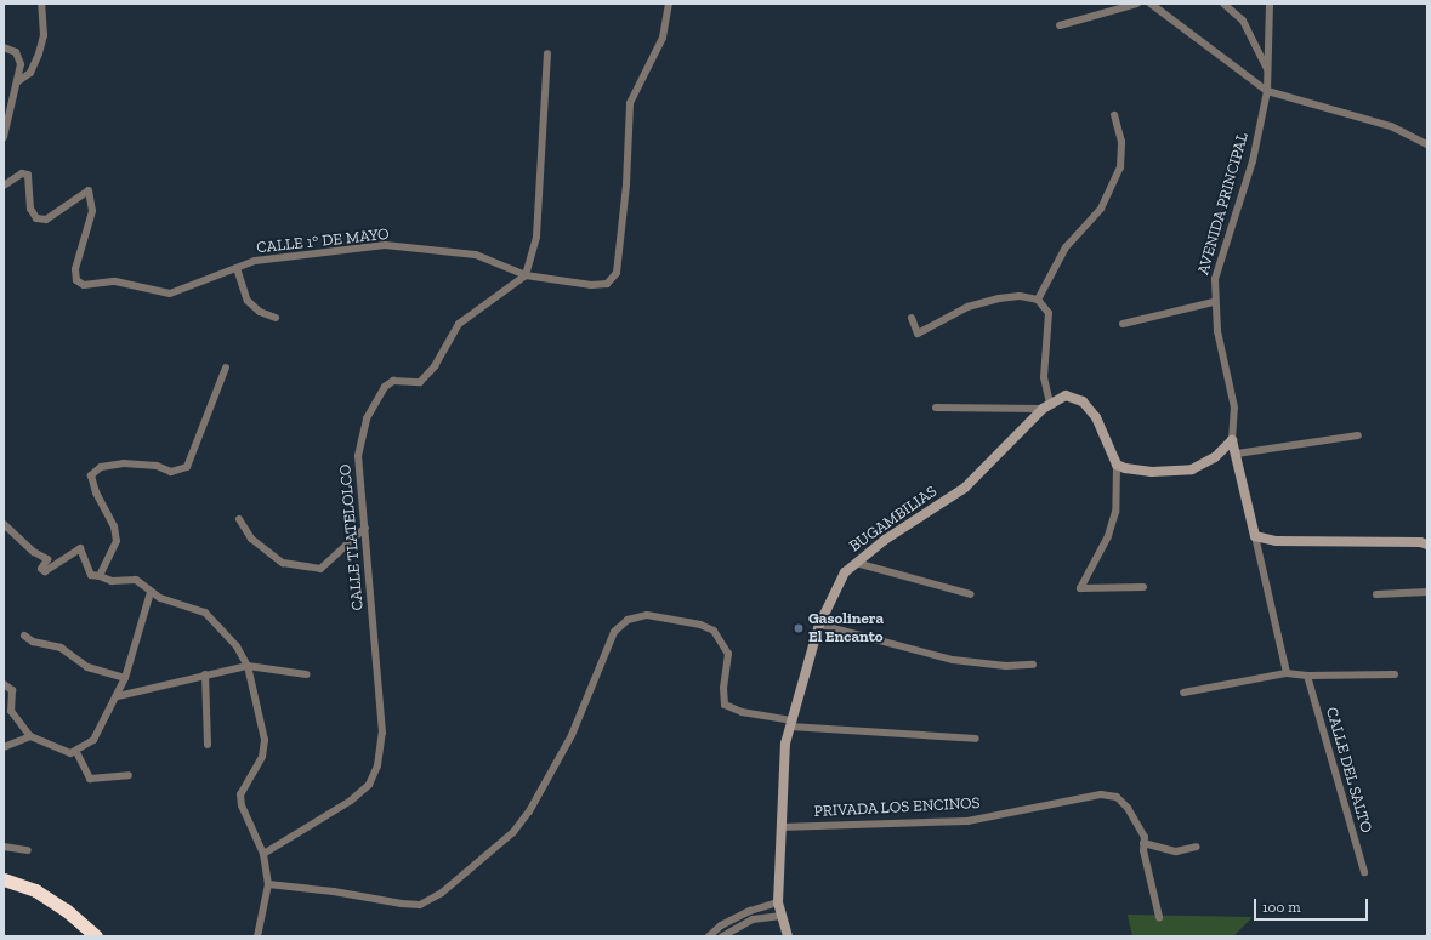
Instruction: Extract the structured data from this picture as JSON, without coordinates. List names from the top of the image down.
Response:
{
  "streets": {
    "main road": ["BUGAMBILIAS"],
    "street": [
      "AVENIDA PRINCIPAL",
      "CALLE 1° DE MAYO",
      "CALLE TLATELOLCO",
      "CALLE DEL SALTO",
      "PRIVADA LOS ENCINOS"
    ]
  },
  "crossings": [
    ["CALLE 1° DE MAYO", "CALLE TLATELOLCO"],
    ["BUGAMBILIAS", "PRIVADA LOS ENCINOS"]
  ],
  "places": ["Gasolinera El Encanto"],
  "scale_bar": "100 m"
}
